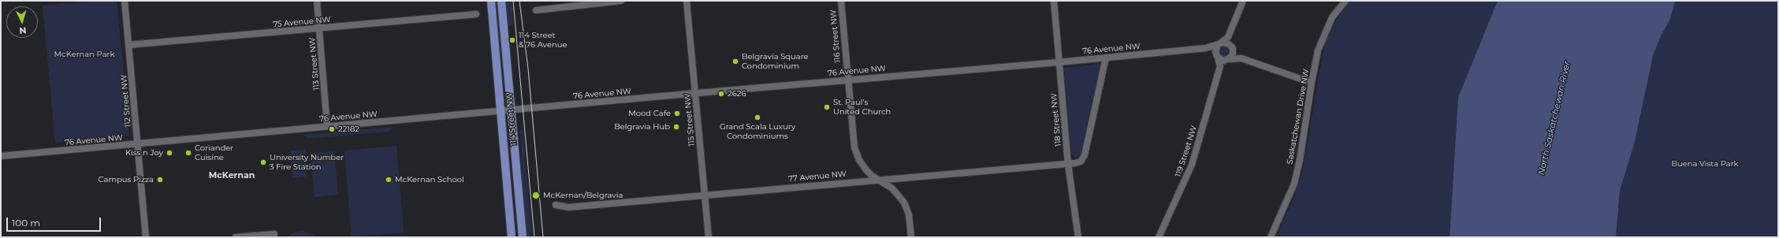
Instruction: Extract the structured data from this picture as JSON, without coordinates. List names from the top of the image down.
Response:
{
  "streets": {
    "main road": ["114 Street NW"],
    "street": [
      "75 Avenue NW",
      "116 Street NW",
      "76 Avenue NW",
      "113 Street NW",
      "112 Street NW",
      "Saskatchewan Drive NW",
      "115 Street NW",
      "118 Street NW",
      "119 Street NW",
      "77 Avenue NW"
    ]
  },
  "crossings": [
    ["75 Avenue NW", "113 Street NW"],
    ["75 Avenue NW", "112 Street NW"],
    ["116 Street NW", "76 Avenue NW"],
    ["116 Street NW", "77 Avenue NW"],
    ["76 Avenue NW", "113 Street NW"],
    ["76 Avenue NW", "112 Street NW"],
    ["76 Avenue NW", "114 Street NW"],
    ["76 Avenue NW", "115 Street NW"],
    ["76 Avenue NW", "118 Street NW"],
    ["76 Avenue NW", "77 Avenue NW"],
    ["115 Street NW", "77 Avenue NW"],
    ["118 Street NW", "77 Avenue NW"]
  ],
  "districts": ["McKernan"],
  "water": ["North Saskatchewan River"],
  "parks": ["McKernan Park", "Buena Vista Park"],
  "places": [
    "114 Street & 76 Avenue",
    "Belgravia Square Condominium",
    "2626",
    "St. Paul's United Church",
    "Mood Cafe",
    "Grand Scala Luxury Condominiums",
    "Belgravia Hub",
    "22182",
    "Kiss n Joy",
    "Coriander Cuisine",
    "University Number 3 Fire Station",
    "Campus Pizza",
    "McKernan School",
    "McKernan/Belgravia"
  ],
  "scale_bar": "100 m",
  "north": "bottom"
}
